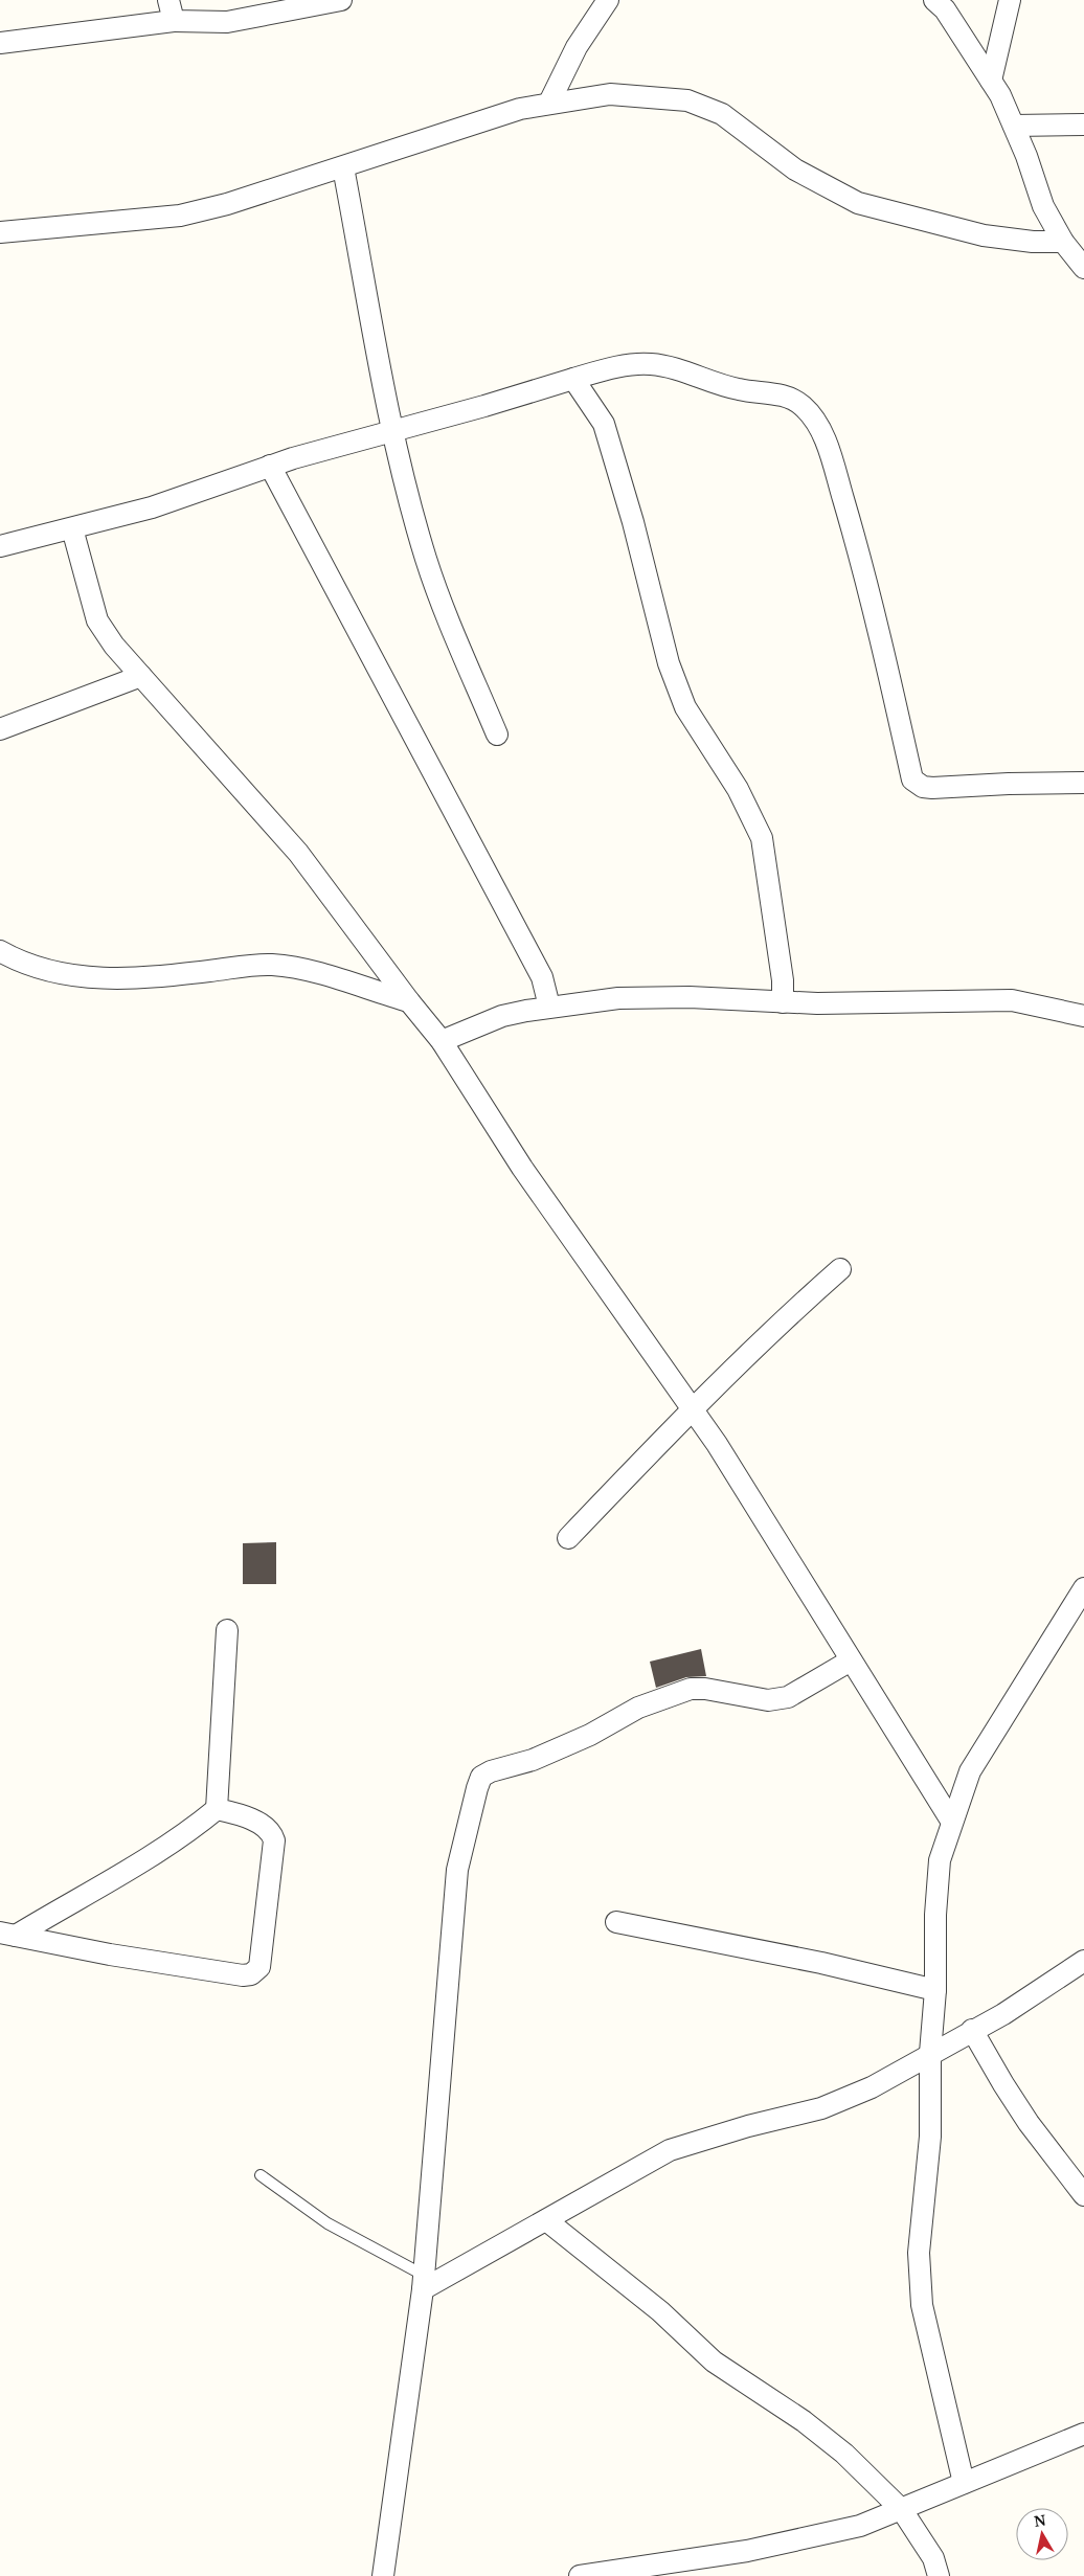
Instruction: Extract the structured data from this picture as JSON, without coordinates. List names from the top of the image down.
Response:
{
  "north": "top"
}
